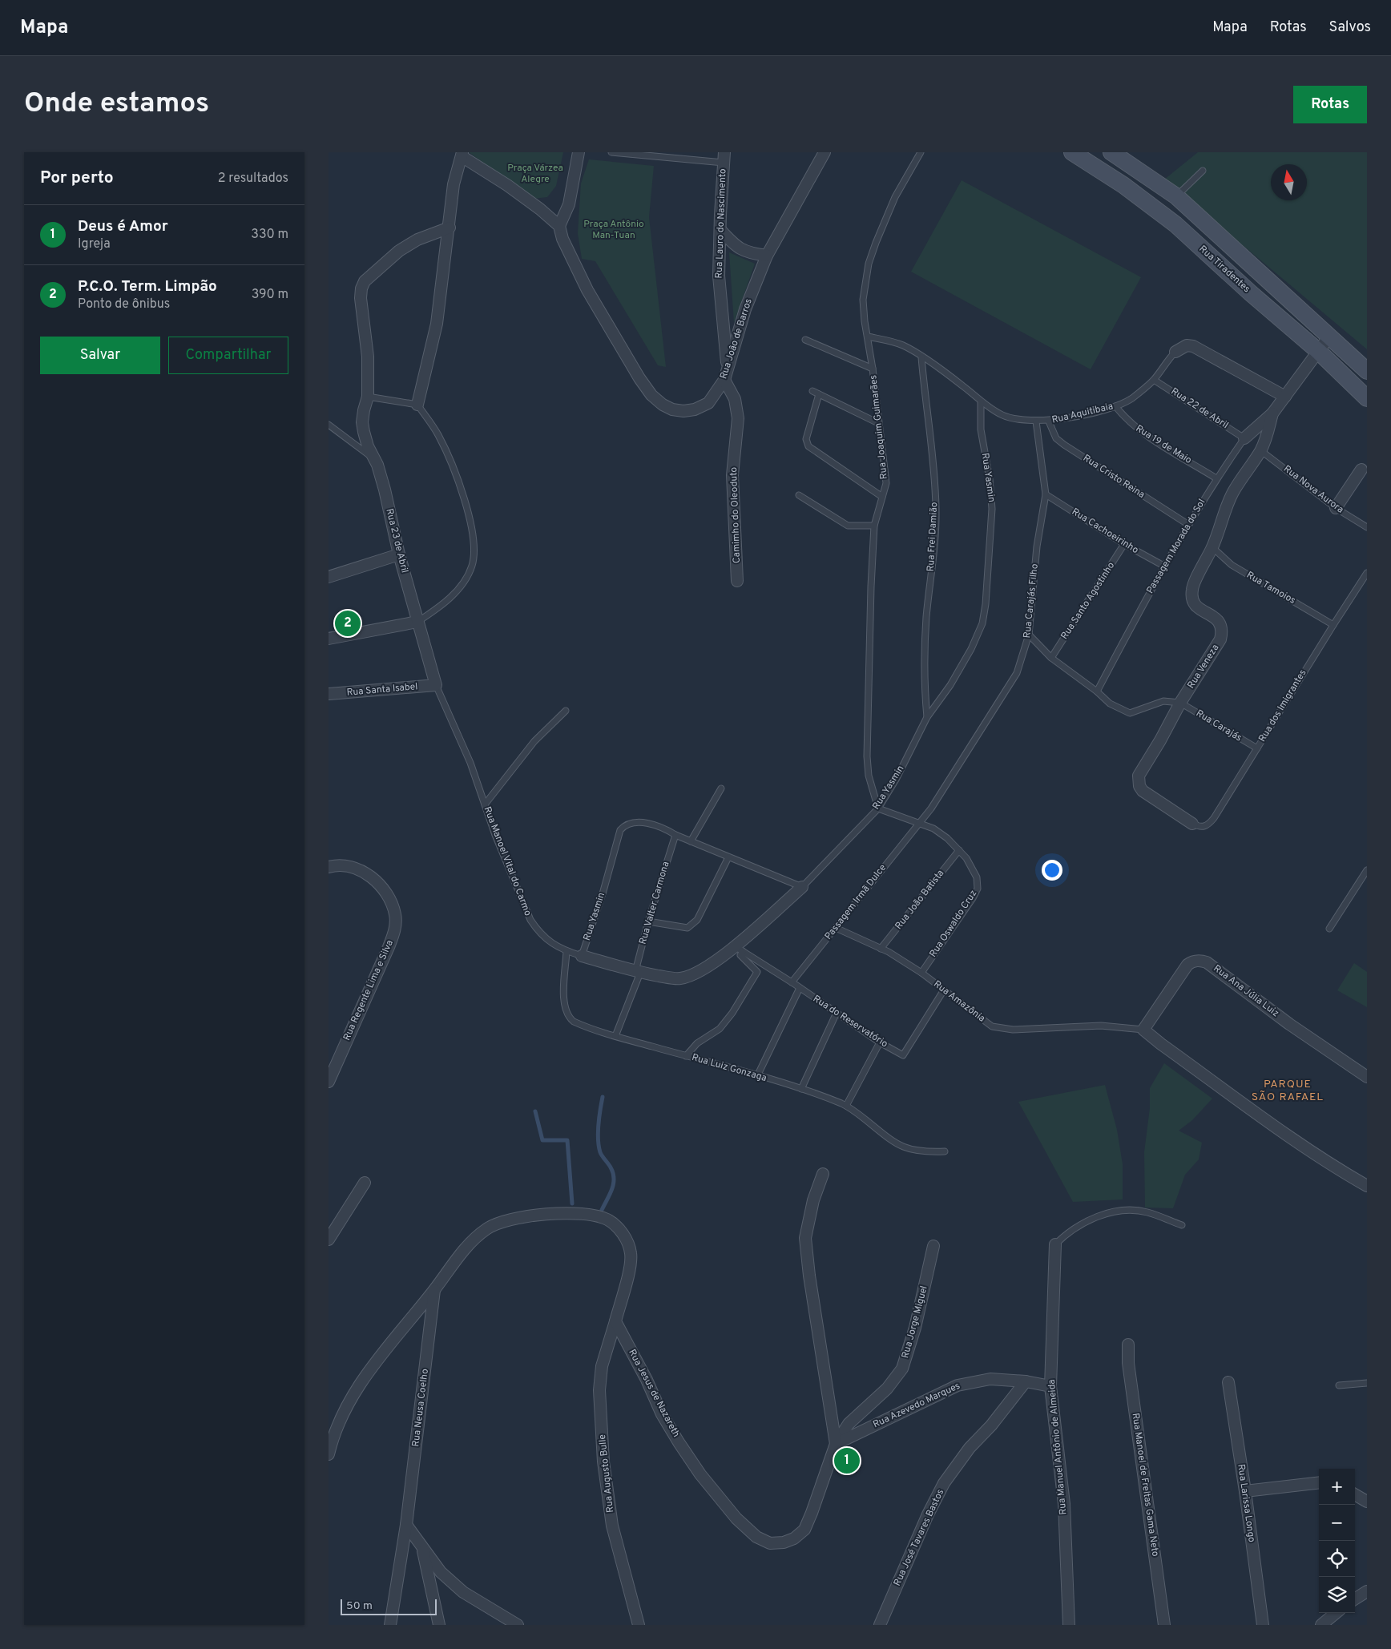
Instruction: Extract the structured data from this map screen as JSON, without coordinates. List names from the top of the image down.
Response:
{
  "streets": {
    "street": [
      "Rua Lauro do Nascimento",
      "Rua Tiradentes",
      "Rua Joâo de Barros",
      "Rua Aquitibaia",
      "Camimho do Oleoduto",
      "Rua 23 de Abril",
      "Passagem Morada do Sol",
      "Rua Veneza",
      "Rua Santa Isabel",
      "Rua Manoel Vital do Carmo",
      "Rua Regente Lima e Silva",
      "Rua Ana Júlia Luiz",
      "Rua Jorge Miguel",
      "Rua Jesus de Nazareth",
      "Rua Azevedo Marques",
      "Rua Neusa Coelho",
      "Rua Manuel Antônio de Almeida",
      "Rua Augusto Bulle",
      "Rua Manoel de Freltas Gama Neto",
      "Rua Larissa Longo",
      "Rua José Tavares Bastos"
    ],
    "lane": [
      "Rua 22 de Abril",
      "Rua Joaquim Guimarães",
      "Rua 19 de Maio",
      "Rua Cristo Reina",
      "Rua Yasmin",
      "Rua Nova Aurora",
      "Rua Cachoeirinho",
      "Rua Frei Damião",
      "Rua Tamoios",
      "Rua Carajás Filho",
      "Rua Santo Agostinho",
      "Rua dos Imigrantes",
      "Rua Carajás",
      "Rua João Batista",
      "Passagem Irmã Dulce",
      "Rua Valter Carmona",
      "Rua Oswaldo Cruz",
      "Rua Amazônia",
      "Rua do Reservatório",
      "Rua Luiz Gonzaga"
    ]
  },
  "crossings": [
    ["Rua Lauro do Nascimento", "Rua Joâo de Barros"],
    ["Rua Tiradentes", "Passagem Morada do Sol"],
    ["Rua Joâo de Barros", "Camimho do Oleoduto"],
    ["Rua 22 de Abril", "Rua Aquitibaia"],
    ["Rua 22 de Abril", "Passagem Morada do Sol"],
    ["Rua Aquitibaia", "Rua Joaquim Guimarães"],
    ["Rua Aquitibaia", "Rua 19 de Maio"],
    ["Rua Aquitibaia", "Rua Cristo Reina"],
    ["Rua Aquitibaia", "Rua Yasmin"],
    ["Rua Aquitibaia", "Rua Frei Damião"],
    ["Rua Aquitibaia", "Passagem Morada do Sol"],
    ["Rua Aquitibaia", "Rua Carajás Filho"],
    ["Rua Joaquim Guimarães", "Rua Yasmin"],
    ["Rua Joaquim Guimarães", "Rua Oswaldo Cruz"],
    ["Rua 19 de Maio", "Passagem Morada do Sol"],
    ["Rua Cristo Reina", "Passagem Morada do Sol"],
    ["Rua Yasmin", "Rua Frei Damião"],
    ["Rua Yasmin", "Rua Manoel Vital do Carmo"],
    ["Rua Yasmin", "Rua Valter Carmona"],
    ["Rua Yasmin", "Rua Oswaldo Cruz"],
    ["Rua Nova Aurora", "Passagem Morada do Sol"],
    ["Rua Cachoeirinho", "Passagem Morada do Sol"],
    ["Rua Cachoeirinho", "Rua Carajás Filho"],
    ["Rua Cachoeirinho", "Rua Santo Agostinho"],
    ["Rua 23 de Abril", "Rua Santa Isabel"],
    ["Rua 23 de Abril", "Rua Manoel Vital do Carmo"],
    ["Passagem Morada do Sol", "Rua Tamoios"],
    ["Passagem Morada do Sol", "Rua Veneza"],
    ["Rua Tamoios", "Rua Veneza"],
    ["Rua Tamoios", "Rua dos Imigrantes"],
    ["Rua Carajás Filho", "Passagem Irmã Dulce"],
    ["Rua Carajás Filho", "Rua Oswaldo Cruz"],
    ["Rua Veneza", "Rua dos Imigrantes"],
    ["Rua Veneza", "Rua Carajás"],
    ["Rua Santa Isabel", "Rua Manoel Vital do Carmo"],
    ["Rua dos Imigrantes", "Rua Carajás"],
    ["Rua Manoel Vital do Carmo", "Rua Valter Carmona"],
    ["Rua Manoel Vital do Carmo", "Rua do Reservatório"],
    ["Rua Manoel Vital do Carmo", "Rua Luiz Gonzaga"],
    ["Rua João Batista", "Rua Oswaldo Cruz"],
    ["Rua João Batista", "Rua Amazônia"],
    ["Passagem Irmã Dulce", "Rua Oswaldo Cruz"],
    ["Passagem Irmã Dulce", "Rua Amazônia"],
    ["Passagem Irmã Dulce", "Rua do Reservatório"],
    ["Rua Valter Carmona", "Rua Luiz Gonzaga"],
    ["Rua Oswaldo Cruz", "Rua Amazônia"],
    ["Rua Ana Júlia Luiz", "Rua Amazônia"],
    ["Rua Amazônia", "Rua do Reservatório"],
    ["Rua Jorge Miguel", "Rua Jesus de Nazareth"],
    ["Rua Jorge Miguel", "Rua Azevedo Marques"],
    ["Rua Jesus de Nazareth", "Rua Azevedo Marques"],
    ["Rua Jesus de Nazareth", "Rua Augusto Bulle"],
    ["Rua Azevedo Marques", "Rua José Tavares Bastos"]
  ],
  "districts": ["PARQUE SÃO RAFAEL"],
  "parks": ["Praça Várzea Alegre", "Praça Antônio Man-Tuan"],
  "scale_bar": "50 m",
  "north": "top",
  "page": {
    "header": "Mapa",
    "nav": ["Mapa", "Rotas", "Salvos"],
    "buttons": [
      "Rotas",
      ["Salvar", "Compartilhar"]
    ],
    "title": "Onde estamos",
    "heading": ["Por perto", "2 resultados"],
    "list": [
      {
        "mark": "1",
        "name": "Deus é Amor",
        "note": "Igreja",
        "value": "330 m"
      },
      {
        "mark": "2",
        "name": "P.C.O. Term. Limpão",
        "note": "Ponto de ônibus",
        "value": "390 m"
      }
    ],
    "pins": ["2", "1"],
    "map_buttons": ["+", "−"],
    "scale": "50 m"
  }
}
